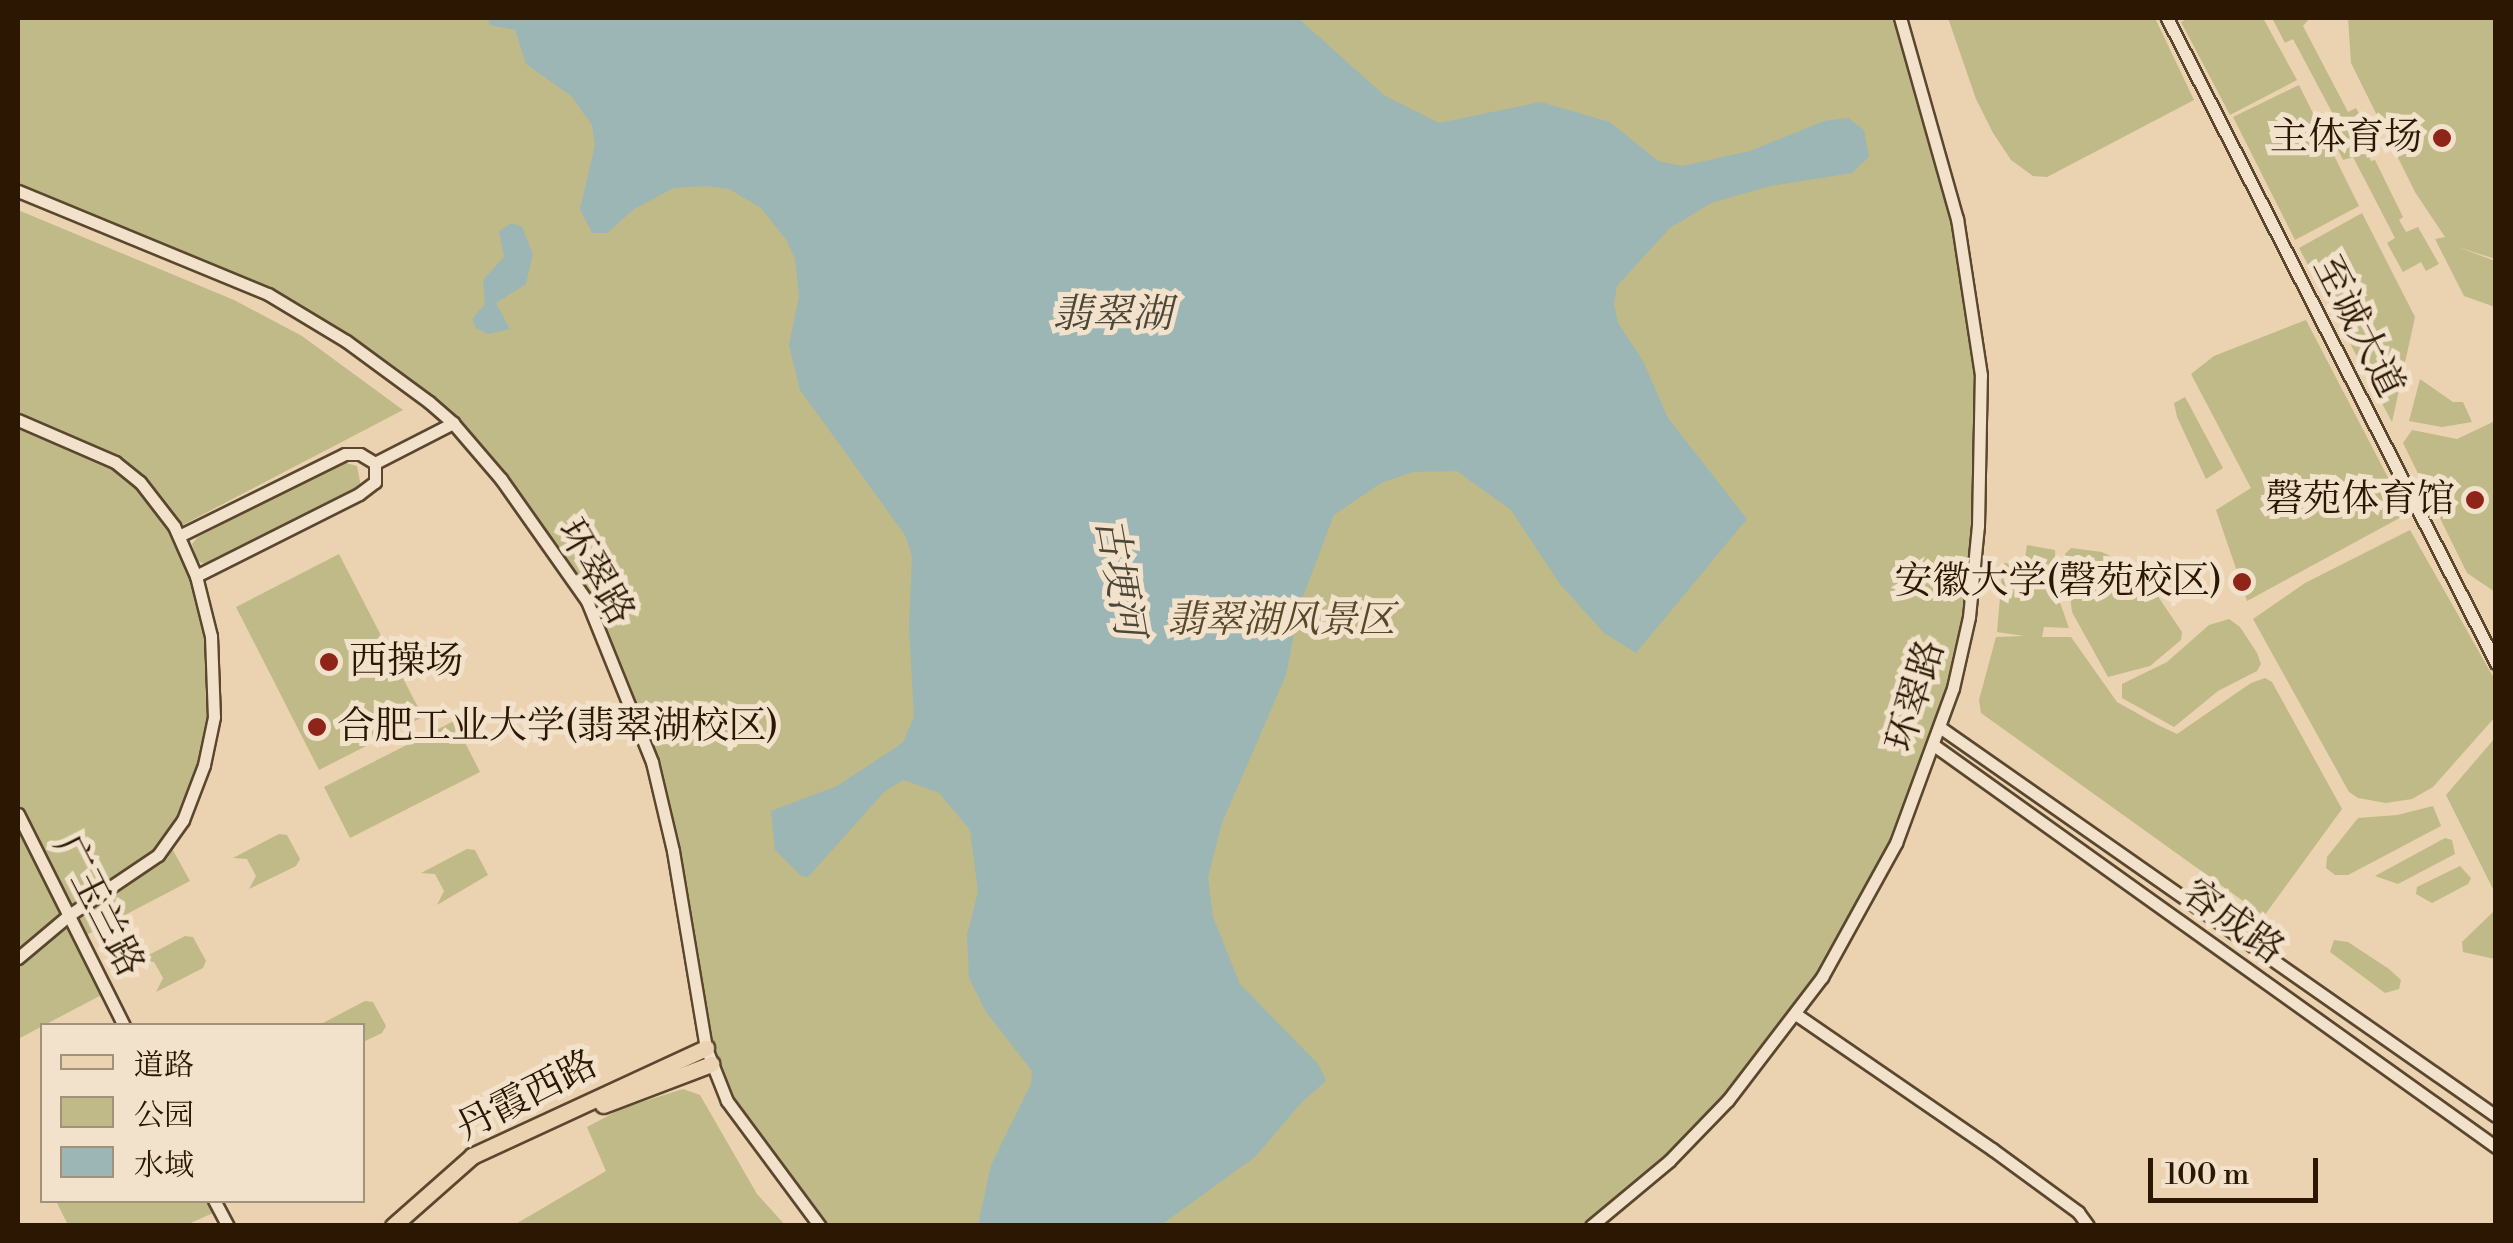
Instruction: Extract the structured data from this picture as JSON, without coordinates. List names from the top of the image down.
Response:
{
  "streets": {
    "main road": ["丹霞西路"],
    "street": [
      "至诚大道",
      "环翠路",
      "广玉兰路",
      "容成路"
    ]
  },
  "crossings": [
    ["环翠路", "容成路"],
    ["环翠路", "丹霞西路"]
  ],
  "water": ["翡翠湖", "古埂河"],
  "parks": ["翡翠湖风景区"],
  "places": [
    "主体育场",
    "磬苑体育馆",
    "安徽大学(磬苑校区)",
    "西操场",
    "合肥工业大学(翡翠湖校区)"
  ],
  "legend": ["道路", "公园", "水域"],
  "scale_bar": "100 m"
}
